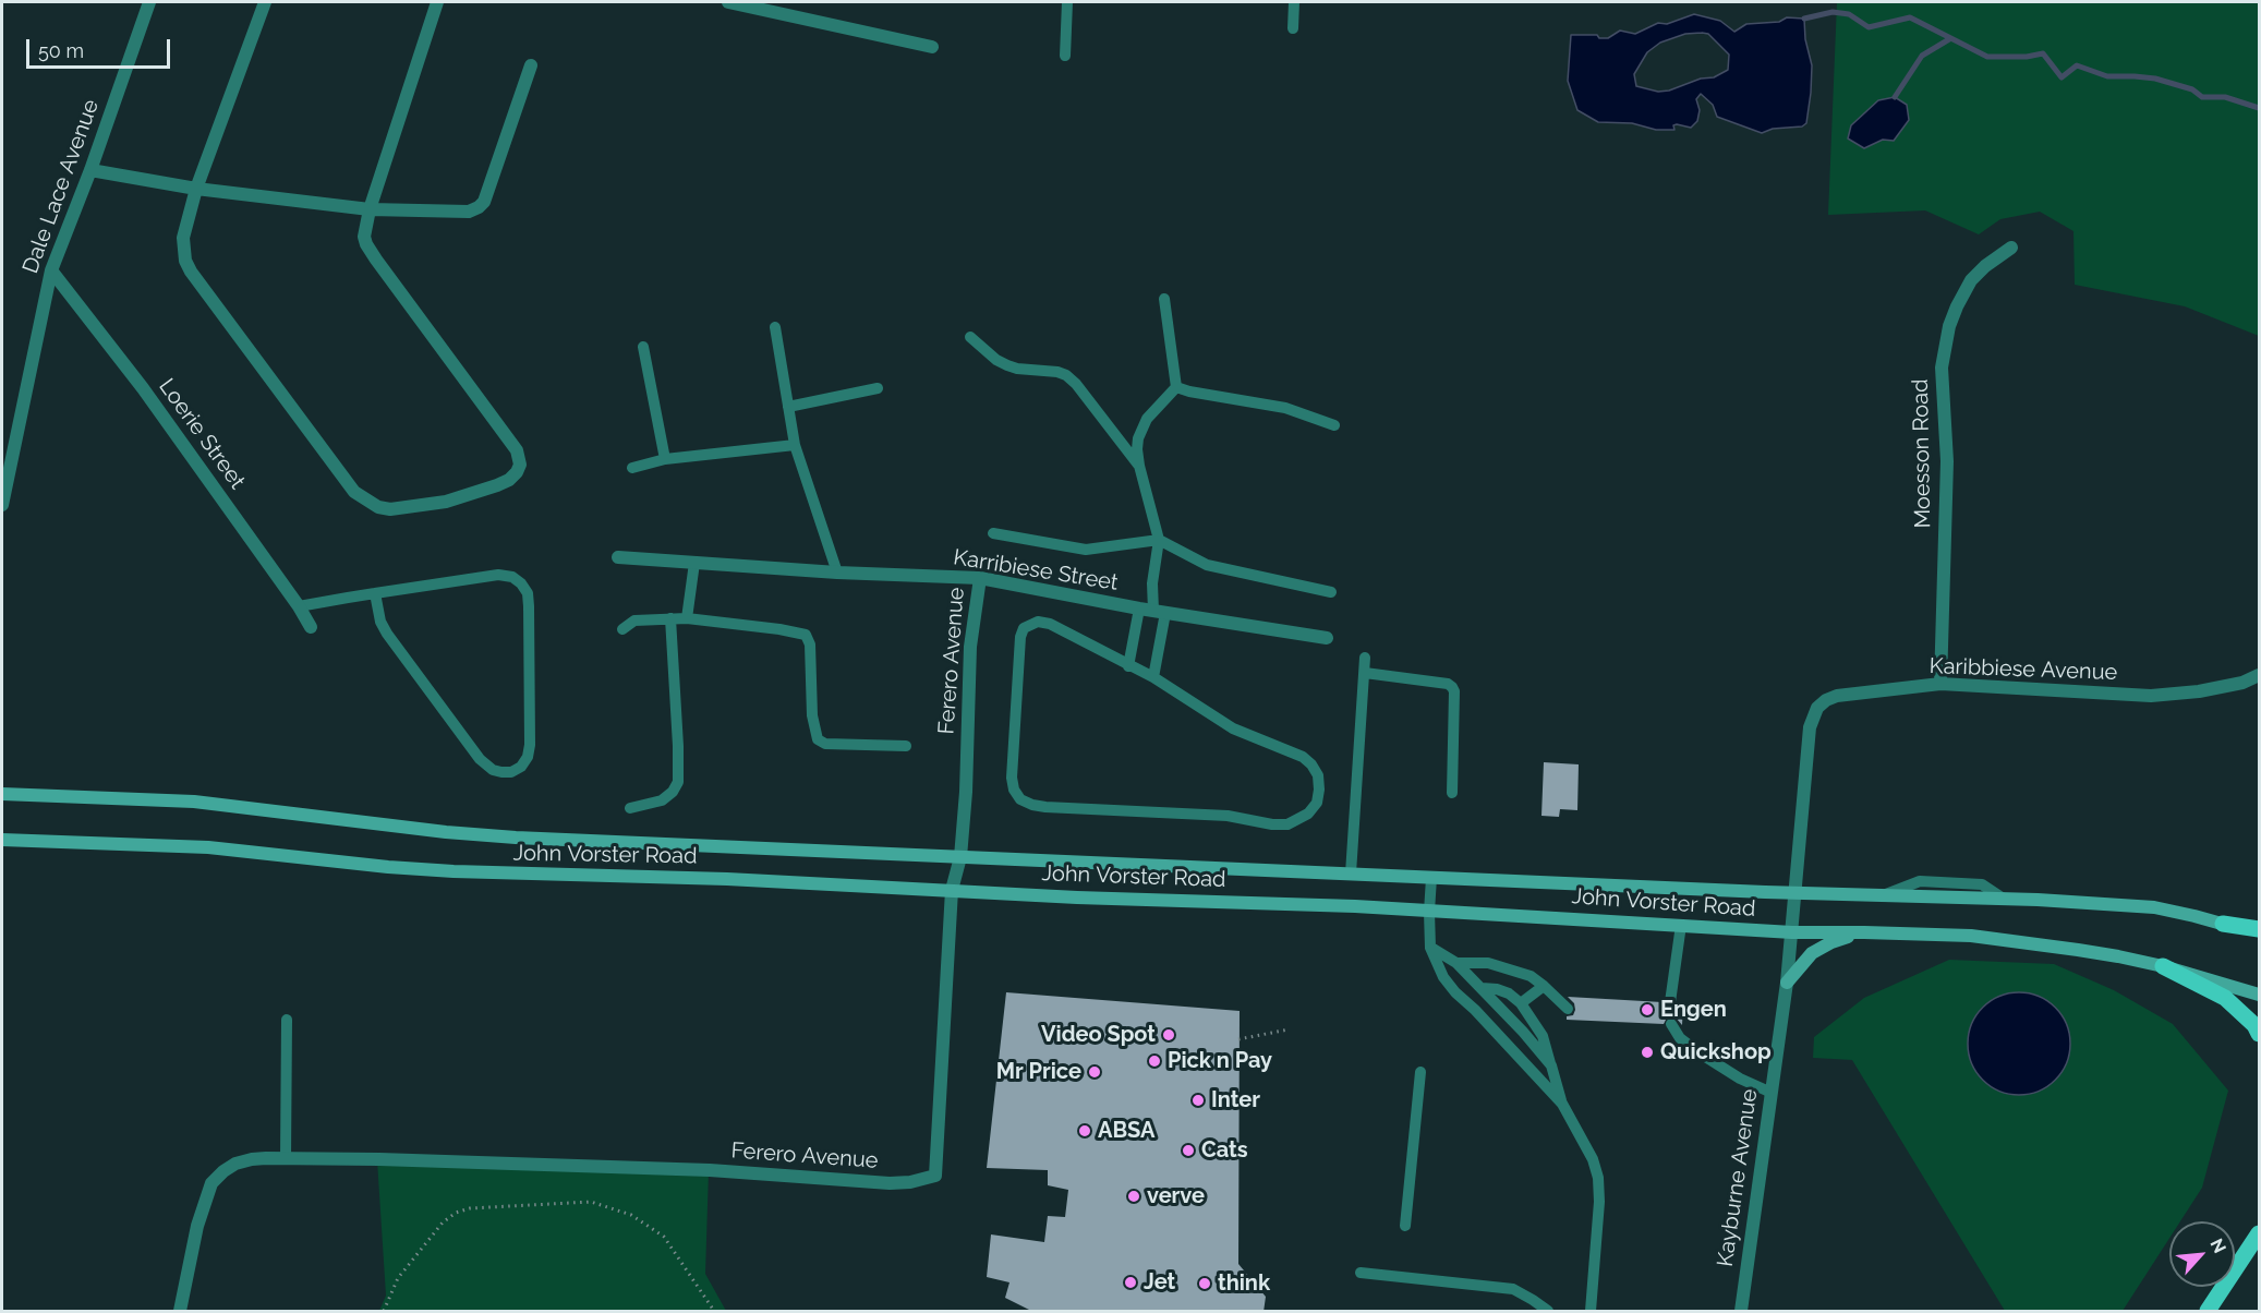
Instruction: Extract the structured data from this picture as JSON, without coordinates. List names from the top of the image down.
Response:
{
  "streets": {
    "main road": ["John Vorster Road"],
    "street": [
      "Dale Lace Avenue",
      "Loerie Street",
      "Moesson Road",
      "Karribiese Street",
      "Ferero Avenue",
      "Karibbiese Avenue",
      "Kayburne Avenue"
    ]
  },
  "crossings": [
    ["Dale Lace Avenue", "Loerie Street"],
    ["Moesson Road", "Karibbiese Avenue"],
    ["Karribiese Street", "Ferero Avenue"],
    ["Ferero Avenue", "John Vorster Road"],
    ["Karibbiese Avenue", "John Vorster Road"],
    ["Karibbiese Avenue", "Kayburne Avenue"],
    ["John Vorster Road", "Kayburne Avenue"]
  ],
  "places": [
    "Engen",
    "Video Spot",
    "Quickshop",
    "Pick n Pay",
    "Mr Price",
    "Inter",
    "ABSA",
    "Cats",
    "verve",
    "Jet",
    "think"
  ],
  "scale_bar": "50 m",
  "north": "top right"
}
